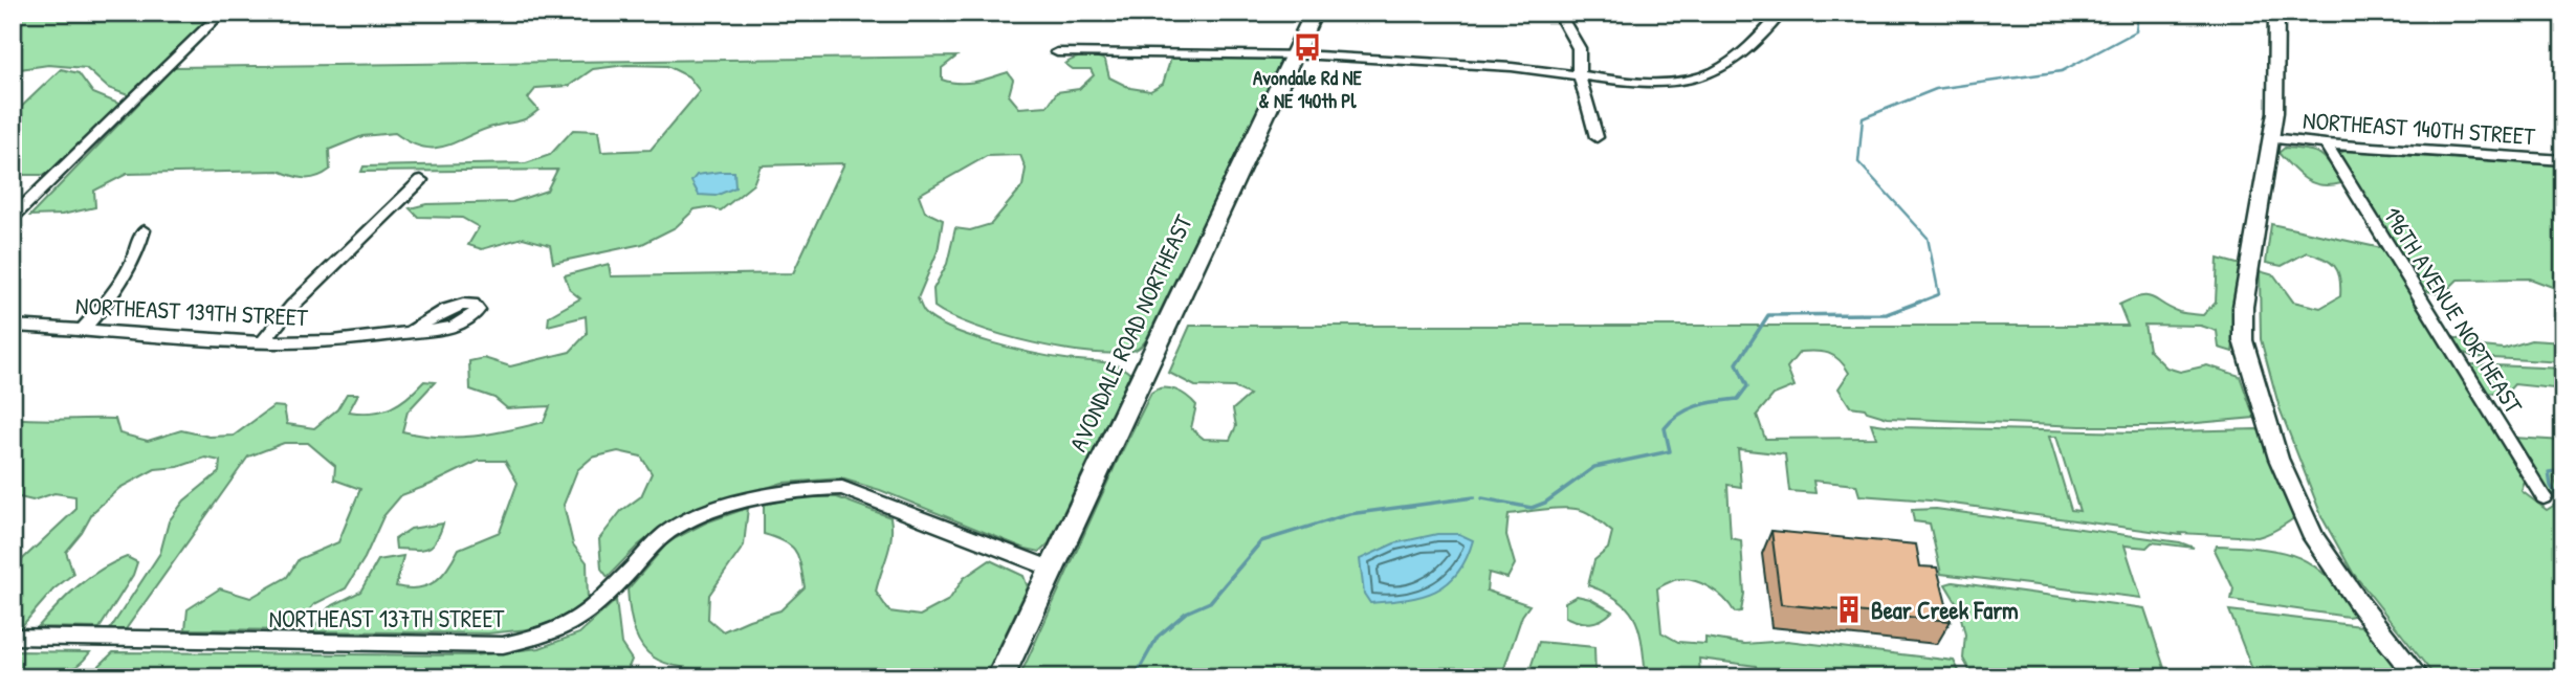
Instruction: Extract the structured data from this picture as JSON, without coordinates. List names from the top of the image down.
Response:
{
  "streets": {
    "main road": ["AVONDALE ROAD NORTHEAST"],
    "street": [
      "NORTHEAST 140TH STREET",
      "196TH AVENUE NORTHEAST",
      "NORTHEAST 139TH STREET",
      "NORTHEAST 137TH STREET"
    ]
  },
  "crossings": [
    ["NORTHEAST 140TH STREET", "196TH AVENUE NORTHEAST"],
    ["AVONDALE ROAD NORTHEAST", "NORTHEAST 137TH STREET"]
  ],
  "places": {
    "bus stop": ["Avondale Rd NE & NE 140th Pl"],
    "building": ["Bear Creek Farm"]
  }
}
